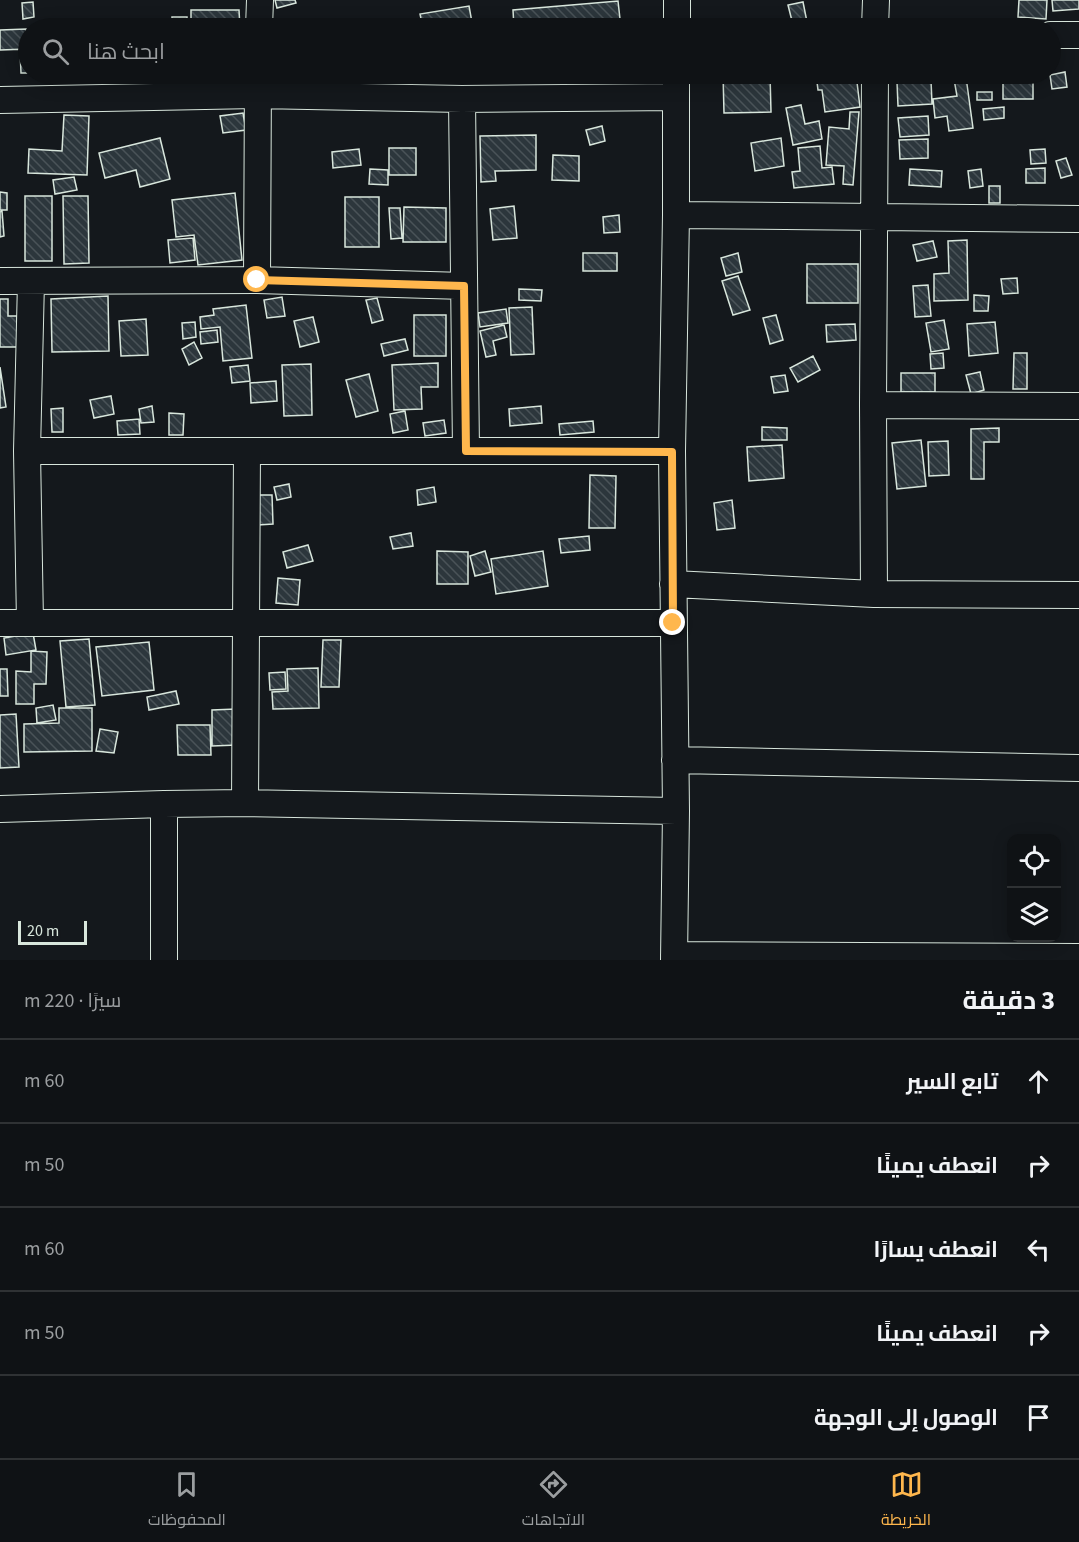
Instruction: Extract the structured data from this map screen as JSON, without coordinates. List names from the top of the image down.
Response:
{
  "scale_bar": "20 m",
  "page": {
    "search": "ابحث هنا",
    "scale": "20 m",
    "heading": ["3 دقيقة", "سيرًا · 220 m"],
    "list": [
      ["تابع السير", "60 m"],
      ["انعطف يمينًا", "50 m"],
      ["انعطف يسارًا", "60 m"],
      ["انعطف يمينًا", "50 m"],
      "الوصول إلى الوجهة"
    ],
    "nav": ["الخريطة", "الاتجاهات", "المحفوظات"]
  }
}
